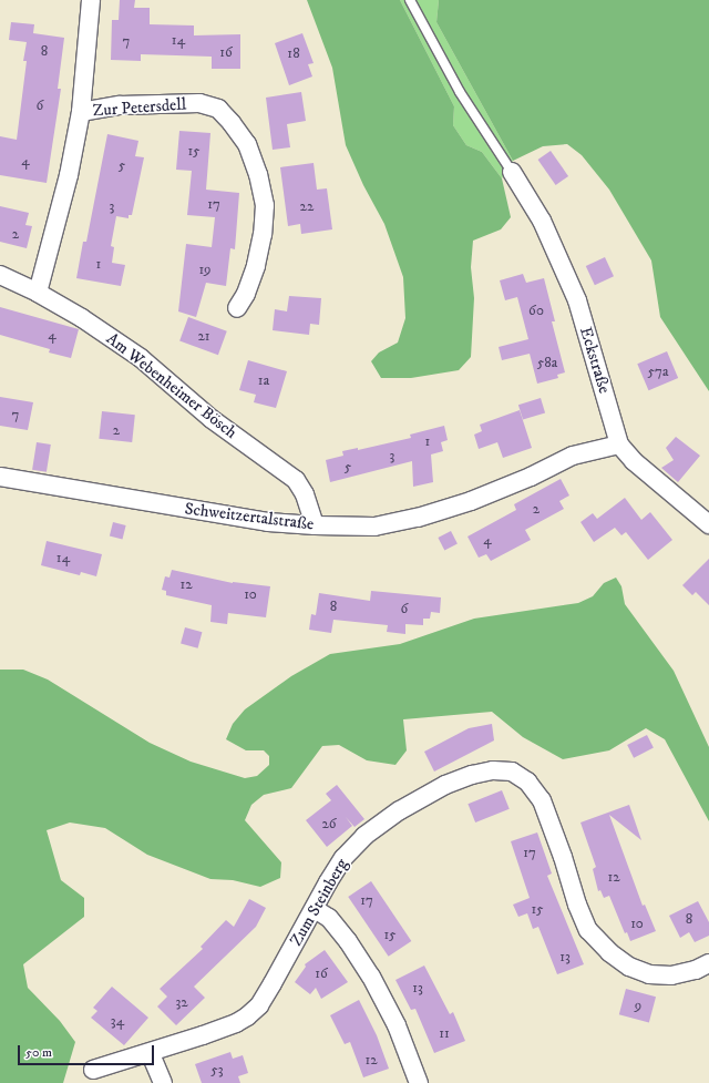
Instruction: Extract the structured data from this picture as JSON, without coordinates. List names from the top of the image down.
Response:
{
  "streets": {
    "street": [
      "Zur Petersdell",
      "Eckstraße",
      "Am Webenheimer Bösch",
      "Schweitzertalstraße",
      "Zum Steinberg"
    ]
  },
  "crossings": [
    ["Zur Petersdell", "Am Webenheimer Bösch"],
    ["Eckstraße", "Schweitzertalstraße"],
    ["Am Webenheimer Bösch", "Schweitzertalstraße"]
  ],
  "house_numbers": [
    "14",
    "7",
    "8",
    "16",
    "18",
    "6",
    "15",
    "4",
    "5",
    "17",
    "3",
    "22",
    "2",
    "1",
    "19",
    "60",
    "4",
    "21",
    "58a",
    "57a",
    "1a",
    "7",
    "2",
    "1",
    "3",
    "5",
    "2",
    "4",
    "14",
    "12",
    "10",
    "8",
    "6",
    "26",
    "17",
    "12",
    "17",
    "15",
    "8",
    "10",
    "15",
    "13",
    "16",
    "13",
    "32",
    "9",
    "34",
    "11",
    "12",
    "53"
  ],
  "scale_bar": "50 m"
}
